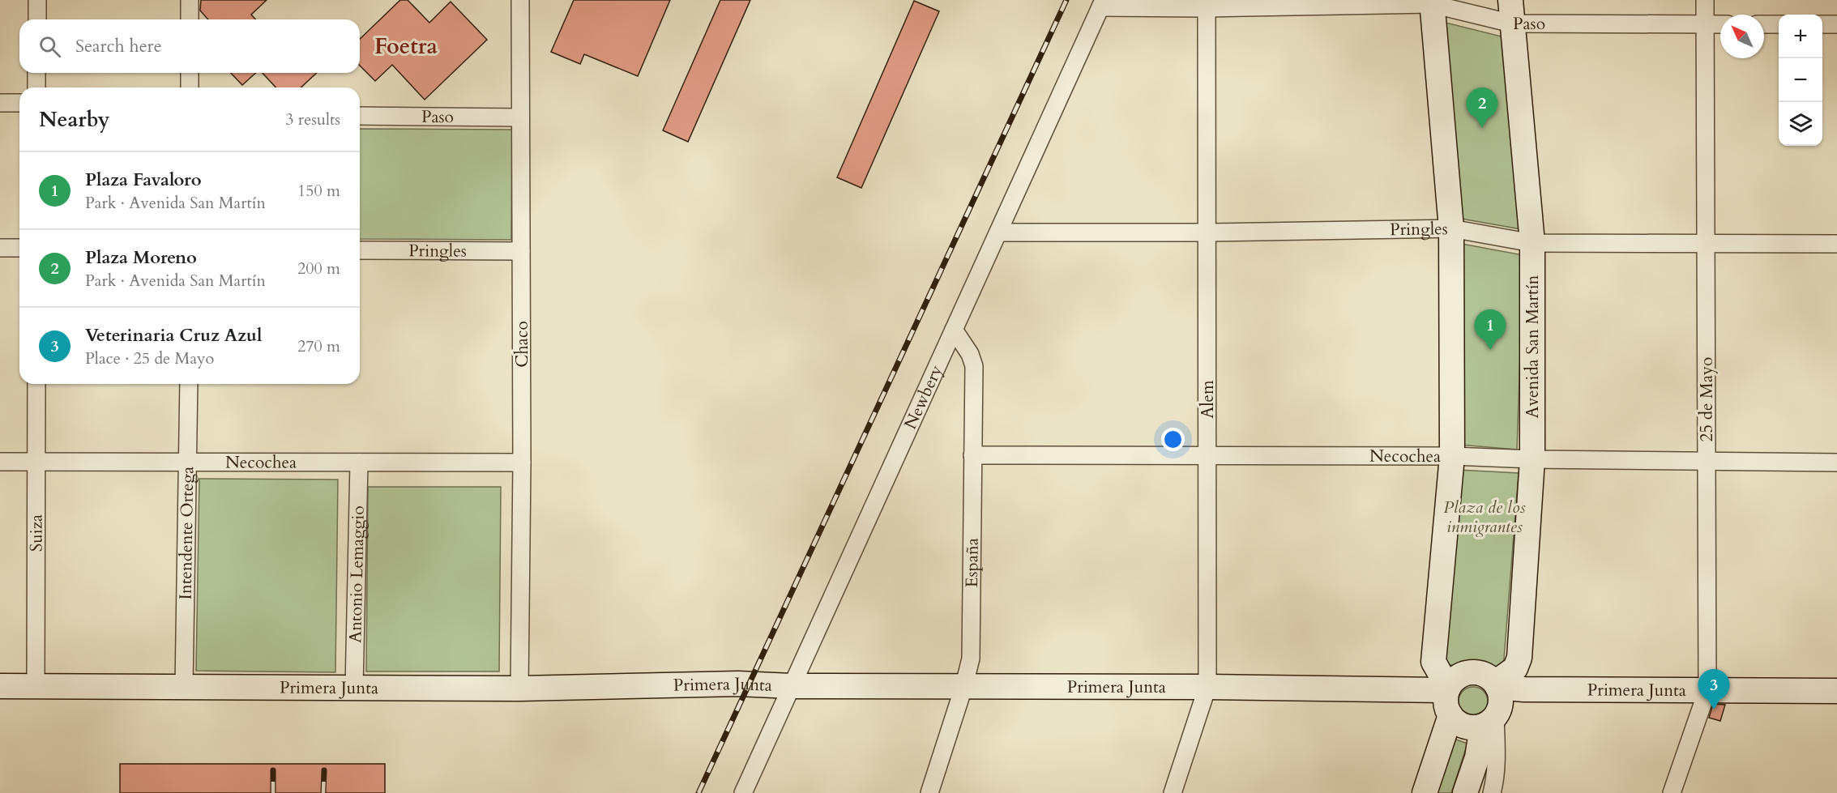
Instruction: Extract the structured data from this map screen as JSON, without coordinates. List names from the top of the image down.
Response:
{
  "streets": {
    "main road": ["Avenida San Martín", "Primera Junta"],
    "street": [
      "Paso",
      "Pringles",
      "Chaco",
      "Newbery",
      "Alem",
      "25 de Mayo",
      "Necochea",
      "Suiza",
      "Intendente Ortega",
      "España",
      "Antonio Lemaggio"
    ]
  },
  "crossings": [
    ["Paso", "Chaco"],
    ["Paso", "Avenida San Martín"],
    ["Paso", "Newbery"],
    ["Paso", "Alem"],
    ["Paso", "25 de Mayo"],
    ["Pringles", "Chaco"],
    ["Pringles", "Avenida San Martín"],
    ["Pringles", "Newbery"],
    ["Pringles", "Alem"],
    ["Pringles", "25 de Mayo"],
    ["Chaco", "Necochea"],
    ["Chaco", "Primera Junta"],
    ["Avenida San Martín", "Necochea"],
    ["Avenida San Martín", "Primera Junta"],
    ["Newbery", "España"],
    ["Newbery", "Primera Junta"],
    ["Alem", "Necochea"],
    ["Alem", "Primera Junta"],
    ["25 de Mayo", "Necochea"],
    ["25 de Mayo", "Primera Junta"],
    ["Necochea", "Suiza"],
    ["Necochea", "Intendente Ortega"],
    ["Necochea", "España"],
    ["Necochea", "Antonio Lemaggio"],
    ["Suiza", "Primera Junta"],
    ["Intendente Ortega", "Primera Junta"],
    ["España", "Primera Junta"],
    ["Antonio Lemaggio", "Primera Junta"]
  ],
  "districts": ["Foetra"],
  "parks": ["Plaza de los inmigrantes"],
  "north": "top left",
  "page": {
    "map_buttons": ["+", "−"],
    "search": "Search here",
    "pins": ["2", "1", "3"],
    "heading": ["Nearby", "3 results"],
    "list": [
      {
        "mark": "1",
        "name": "Plaza Favaloro",
        "note": "Park · Avenida San Martín",
        "value": "150 m"
      },
      {
        "mark": "2",
        "name": "Plaza Moreno",
        "note": "Park · Avenida San Martín",
        "value": "200 m"
      },
      {
        "mark": "3",
        "name": "Veterinaria Cruz Azul",
        "note": "Place · 25 de Mayo",
        "value": "270 m"
      }
    ]
  }
}
